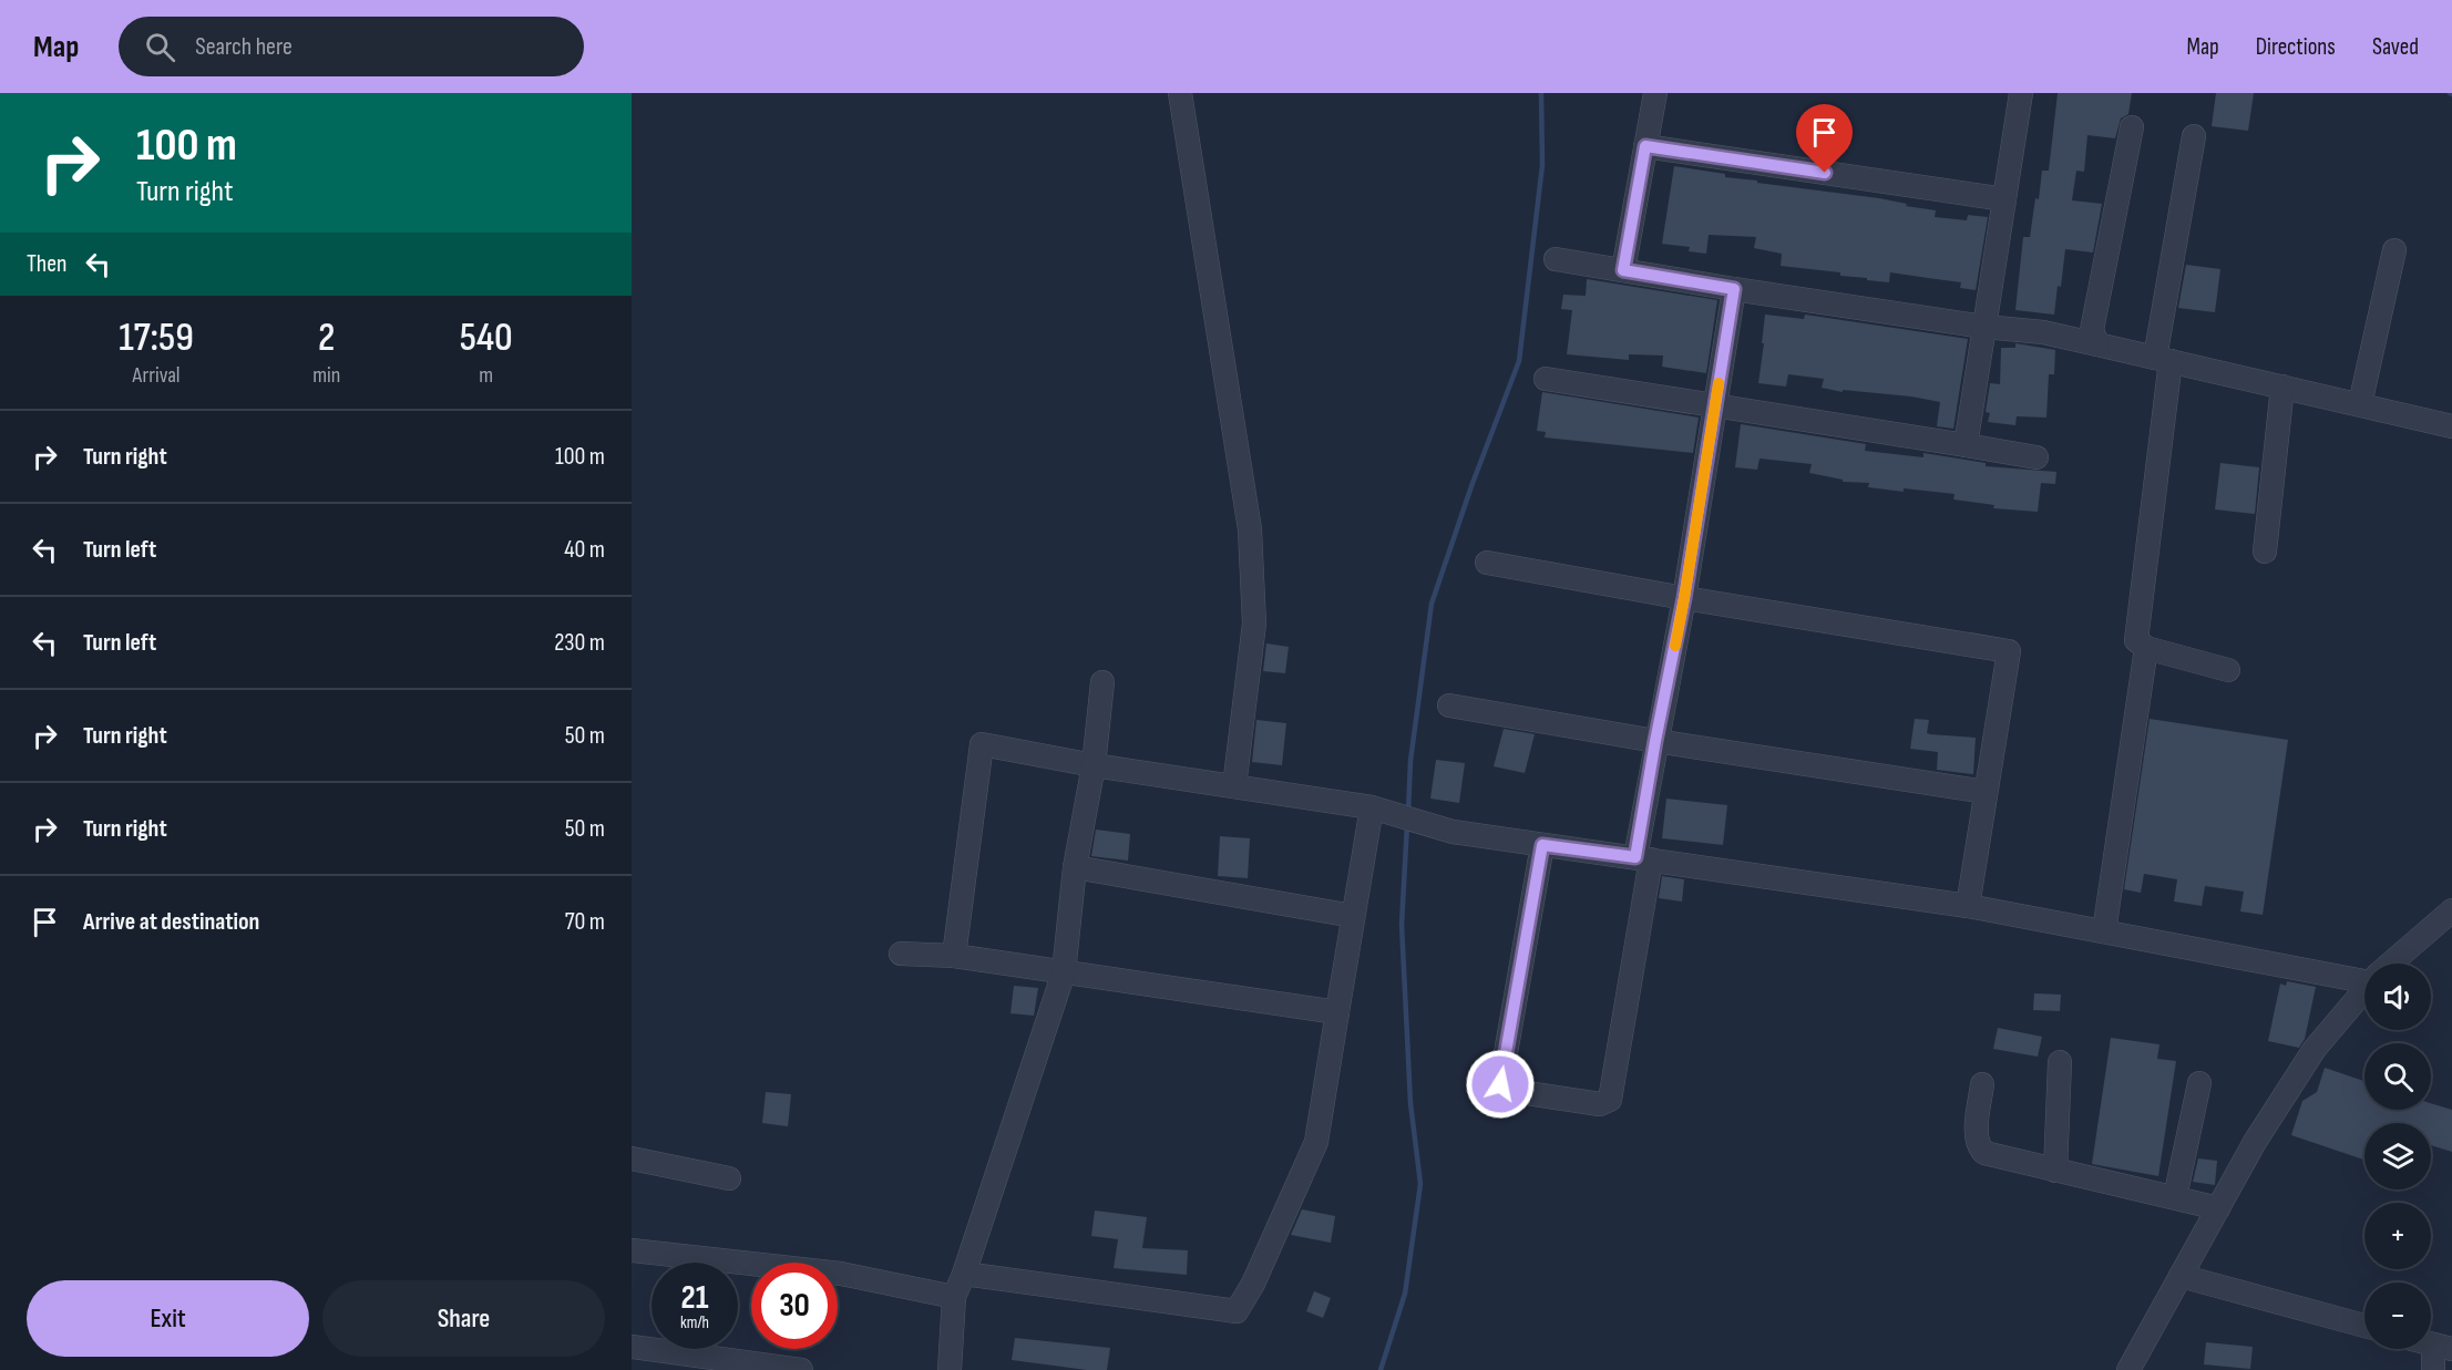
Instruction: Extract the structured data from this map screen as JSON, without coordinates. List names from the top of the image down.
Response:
{
  "page": {
    "header": "Map",
    "search": "Search here",
    "nav": ["Map", "Directions", "Saved"],
    "turn": ["100 m", "Turn right"],
    "then": "Then",
    "eta": [
      "17:59",
      "Arrival",
      "2",
      "min",
      "540",
      "m"
    ],
    "list": [
      {
        "name": "Turn right",
        "value": "100 m"
      },
      {
        "name": "Turn left",
        "value": "40 m"
      },
      {
        "name": "Turn left",
        "value": "230 m"
      },
      {
        "name": "Turn right",
        "value": "50 m"
      },
      {
        "name": "Turn right",
        "value": "50 m"
      },
      {
        "name": "Arrive at destination",
        "value": "70 m"
      }
    ],
    "map_buttons": ["+", "−"],
    "speed": "21 km/h",
    "limit": "30",
    "buttons": ["Exit", "Share"]
  }
}
